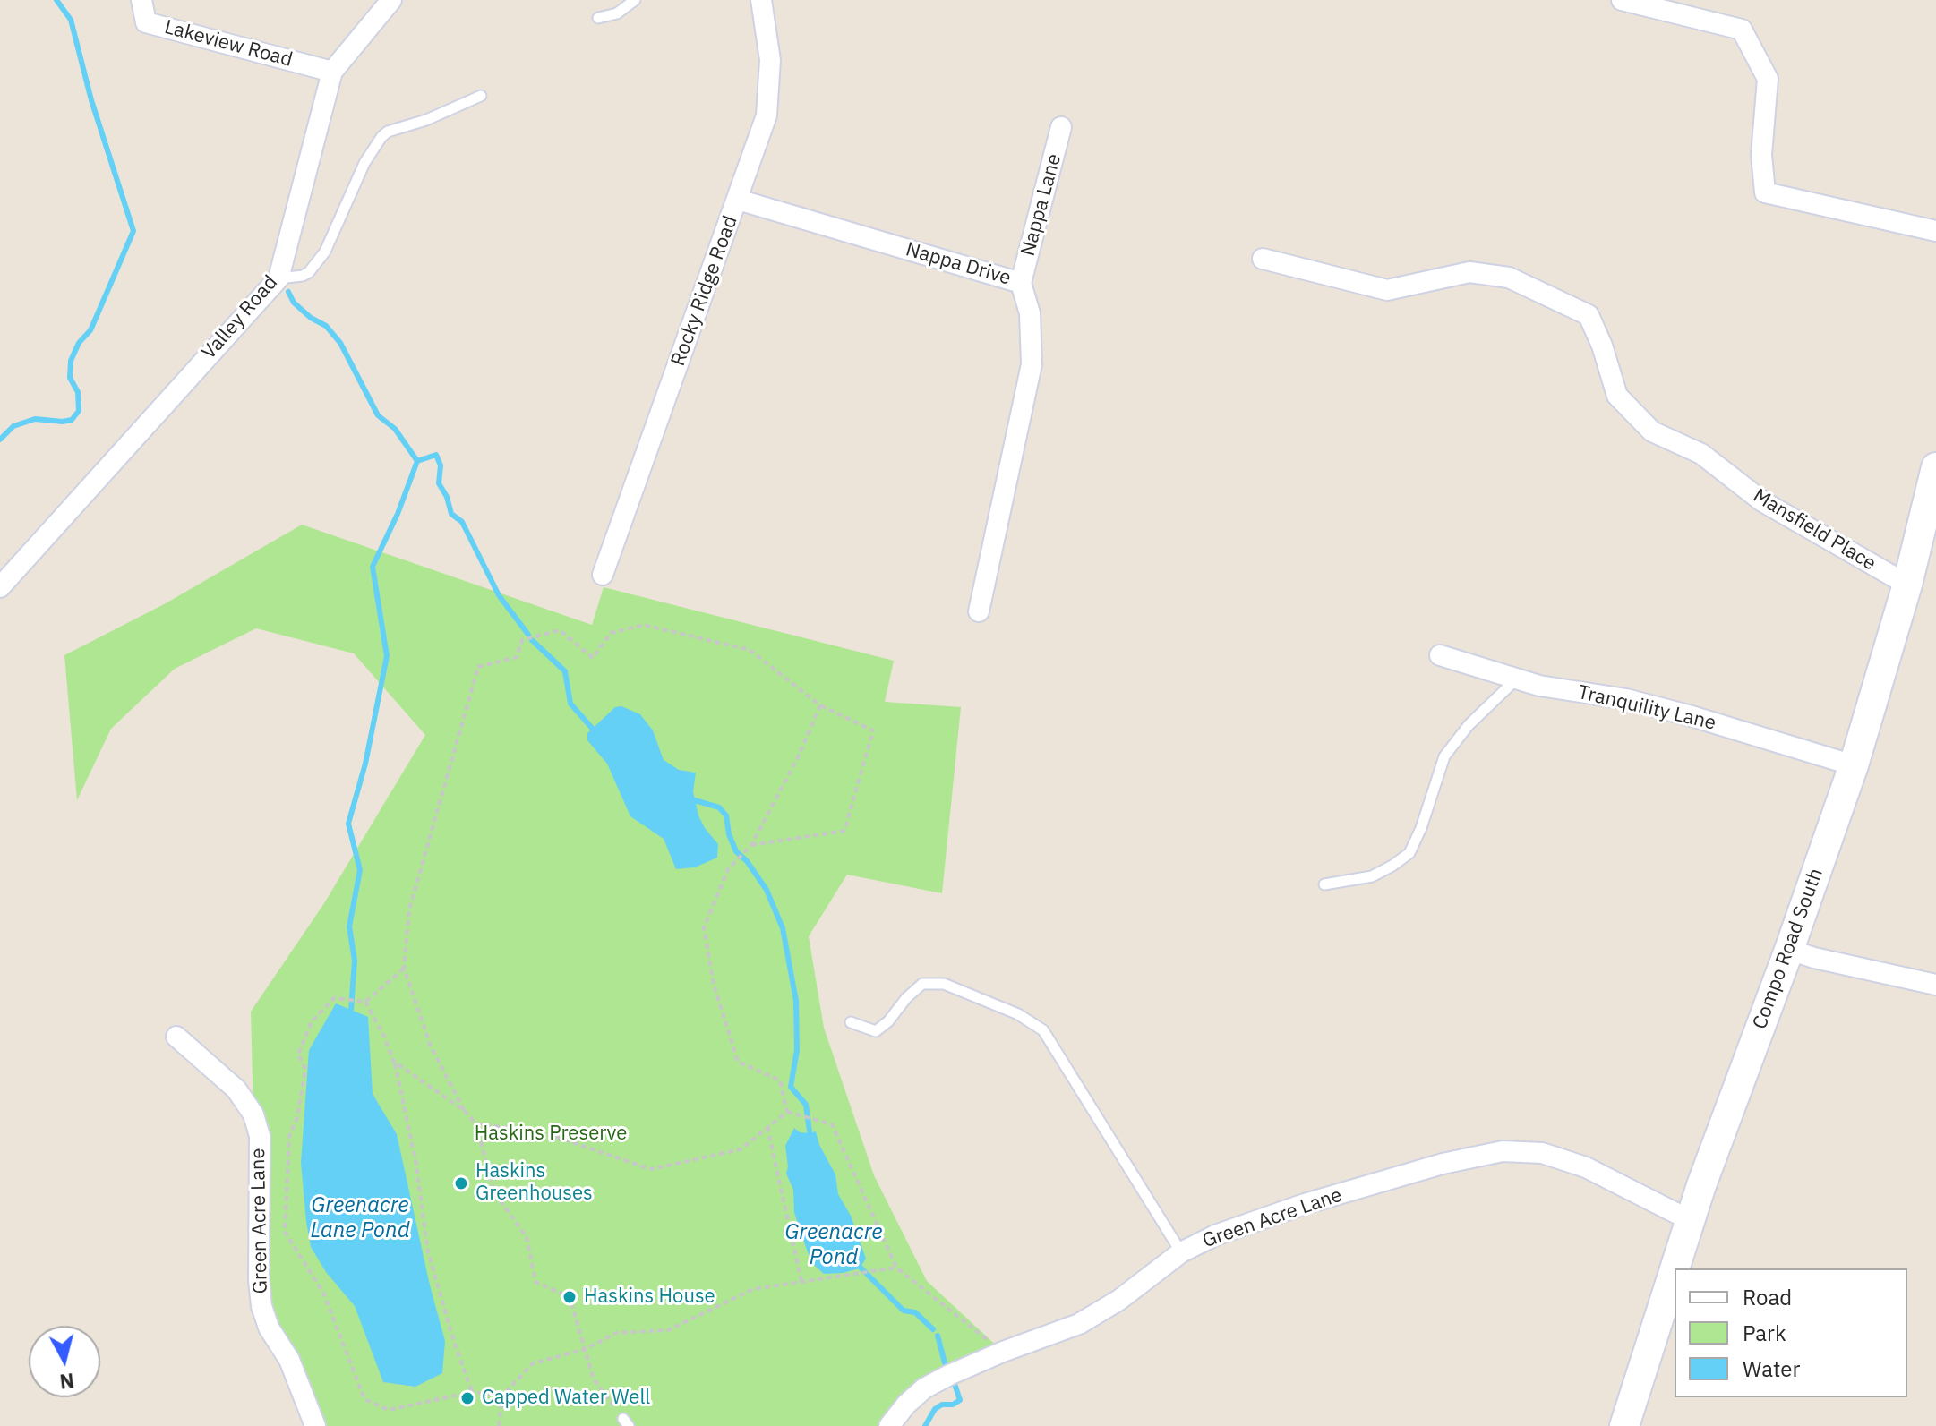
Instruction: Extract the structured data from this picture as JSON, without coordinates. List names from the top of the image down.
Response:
{
  "streets": {
    "main road": ["Compo Road South"],
    "street": [
      "Lakeview Road",
      "Nappa Lane",
      "Nappa Drive",
      "Rocky Ridge Road",
      "Valley Road",
      "Mansfield Place",
      "Tranquility Lane",
      "Green Acre Lane"
    ]
  },
  "crossings": [
    ["Lakeview Road", "Valley Road"],
    ["Nappa Lane", "Nappa Drive"],
    ["Nappa Drive", "Rocky Ridge Road"],
    ["Mansfield Place", "Compo Road South"],
    ["Tranquility Lane", "Compo Road South"],
    ["Compo Road South", "Green Acre Lane"]
  ],
  "water": ["Greenacre Lane Pond", "Greenacre Pond"],
  "parks": ["Haskins Preserve"],
  "places": ["Haskins Greenhouses", "Haskins House", "Capped Water Well"],
  "legend": ["Road", "Park", "Water"],
  "north": "bottom"
}
